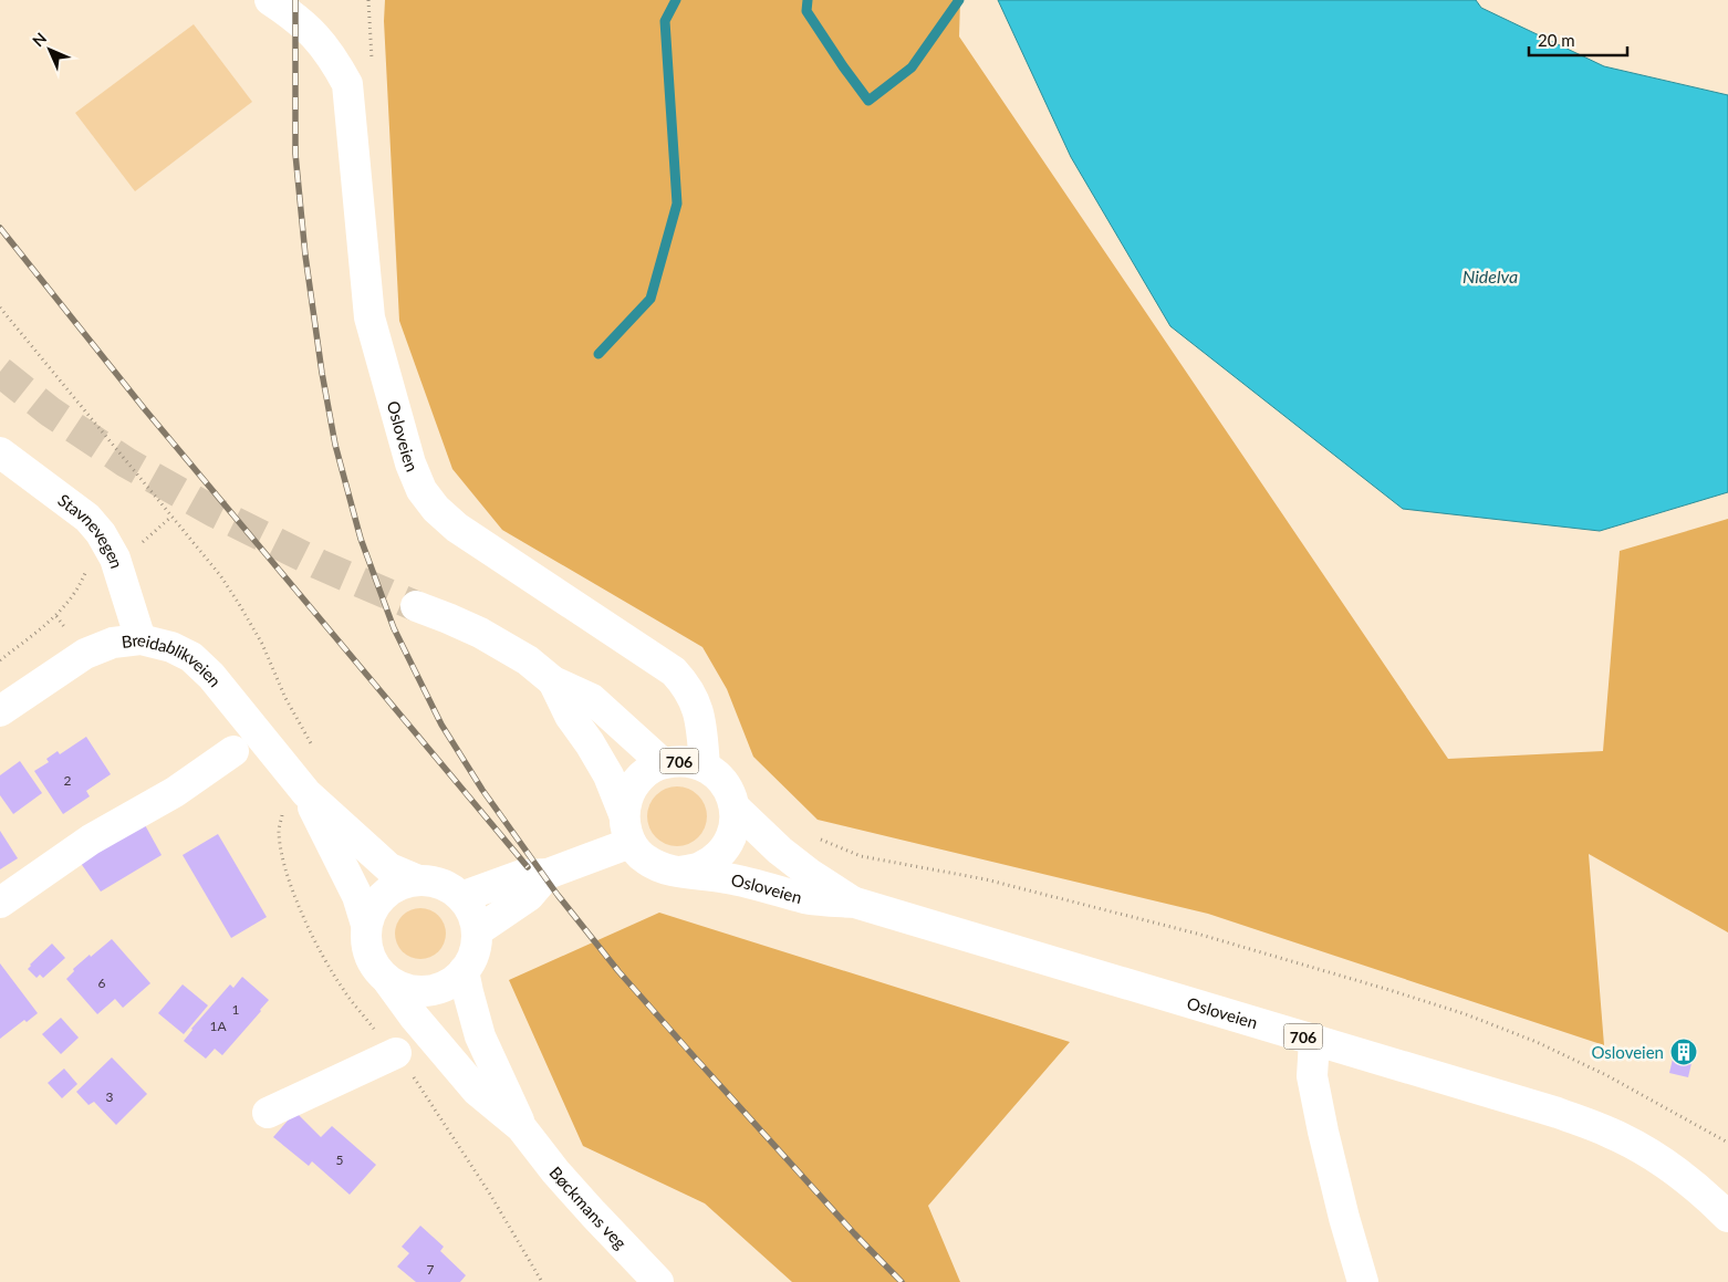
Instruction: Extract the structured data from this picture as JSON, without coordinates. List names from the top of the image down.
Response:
{
  "streets": {
    "main road": [
      "Osloveien",
      "Stavnevegen",
      "Breidablikveien",
      "706",
      "Bøckmans veg"
    ]
  },
  "crossings": [
    ["Osloveien", "706"],
    ["Stavnevegen", "Breidablikveien"],
    ["Breidablikveien", "Bøckmans veg"]
  ],
  "water": ["Nidelva"],
  "places": {
    "building": ["Osloveien"]
  },
  "house_numbers": [
    "2",
    "6",
    "1",
    "1A",
    "3",
    "5",
    "7"
  ],
  "scale_bar": "20 m",
  "north": "top left"
}
